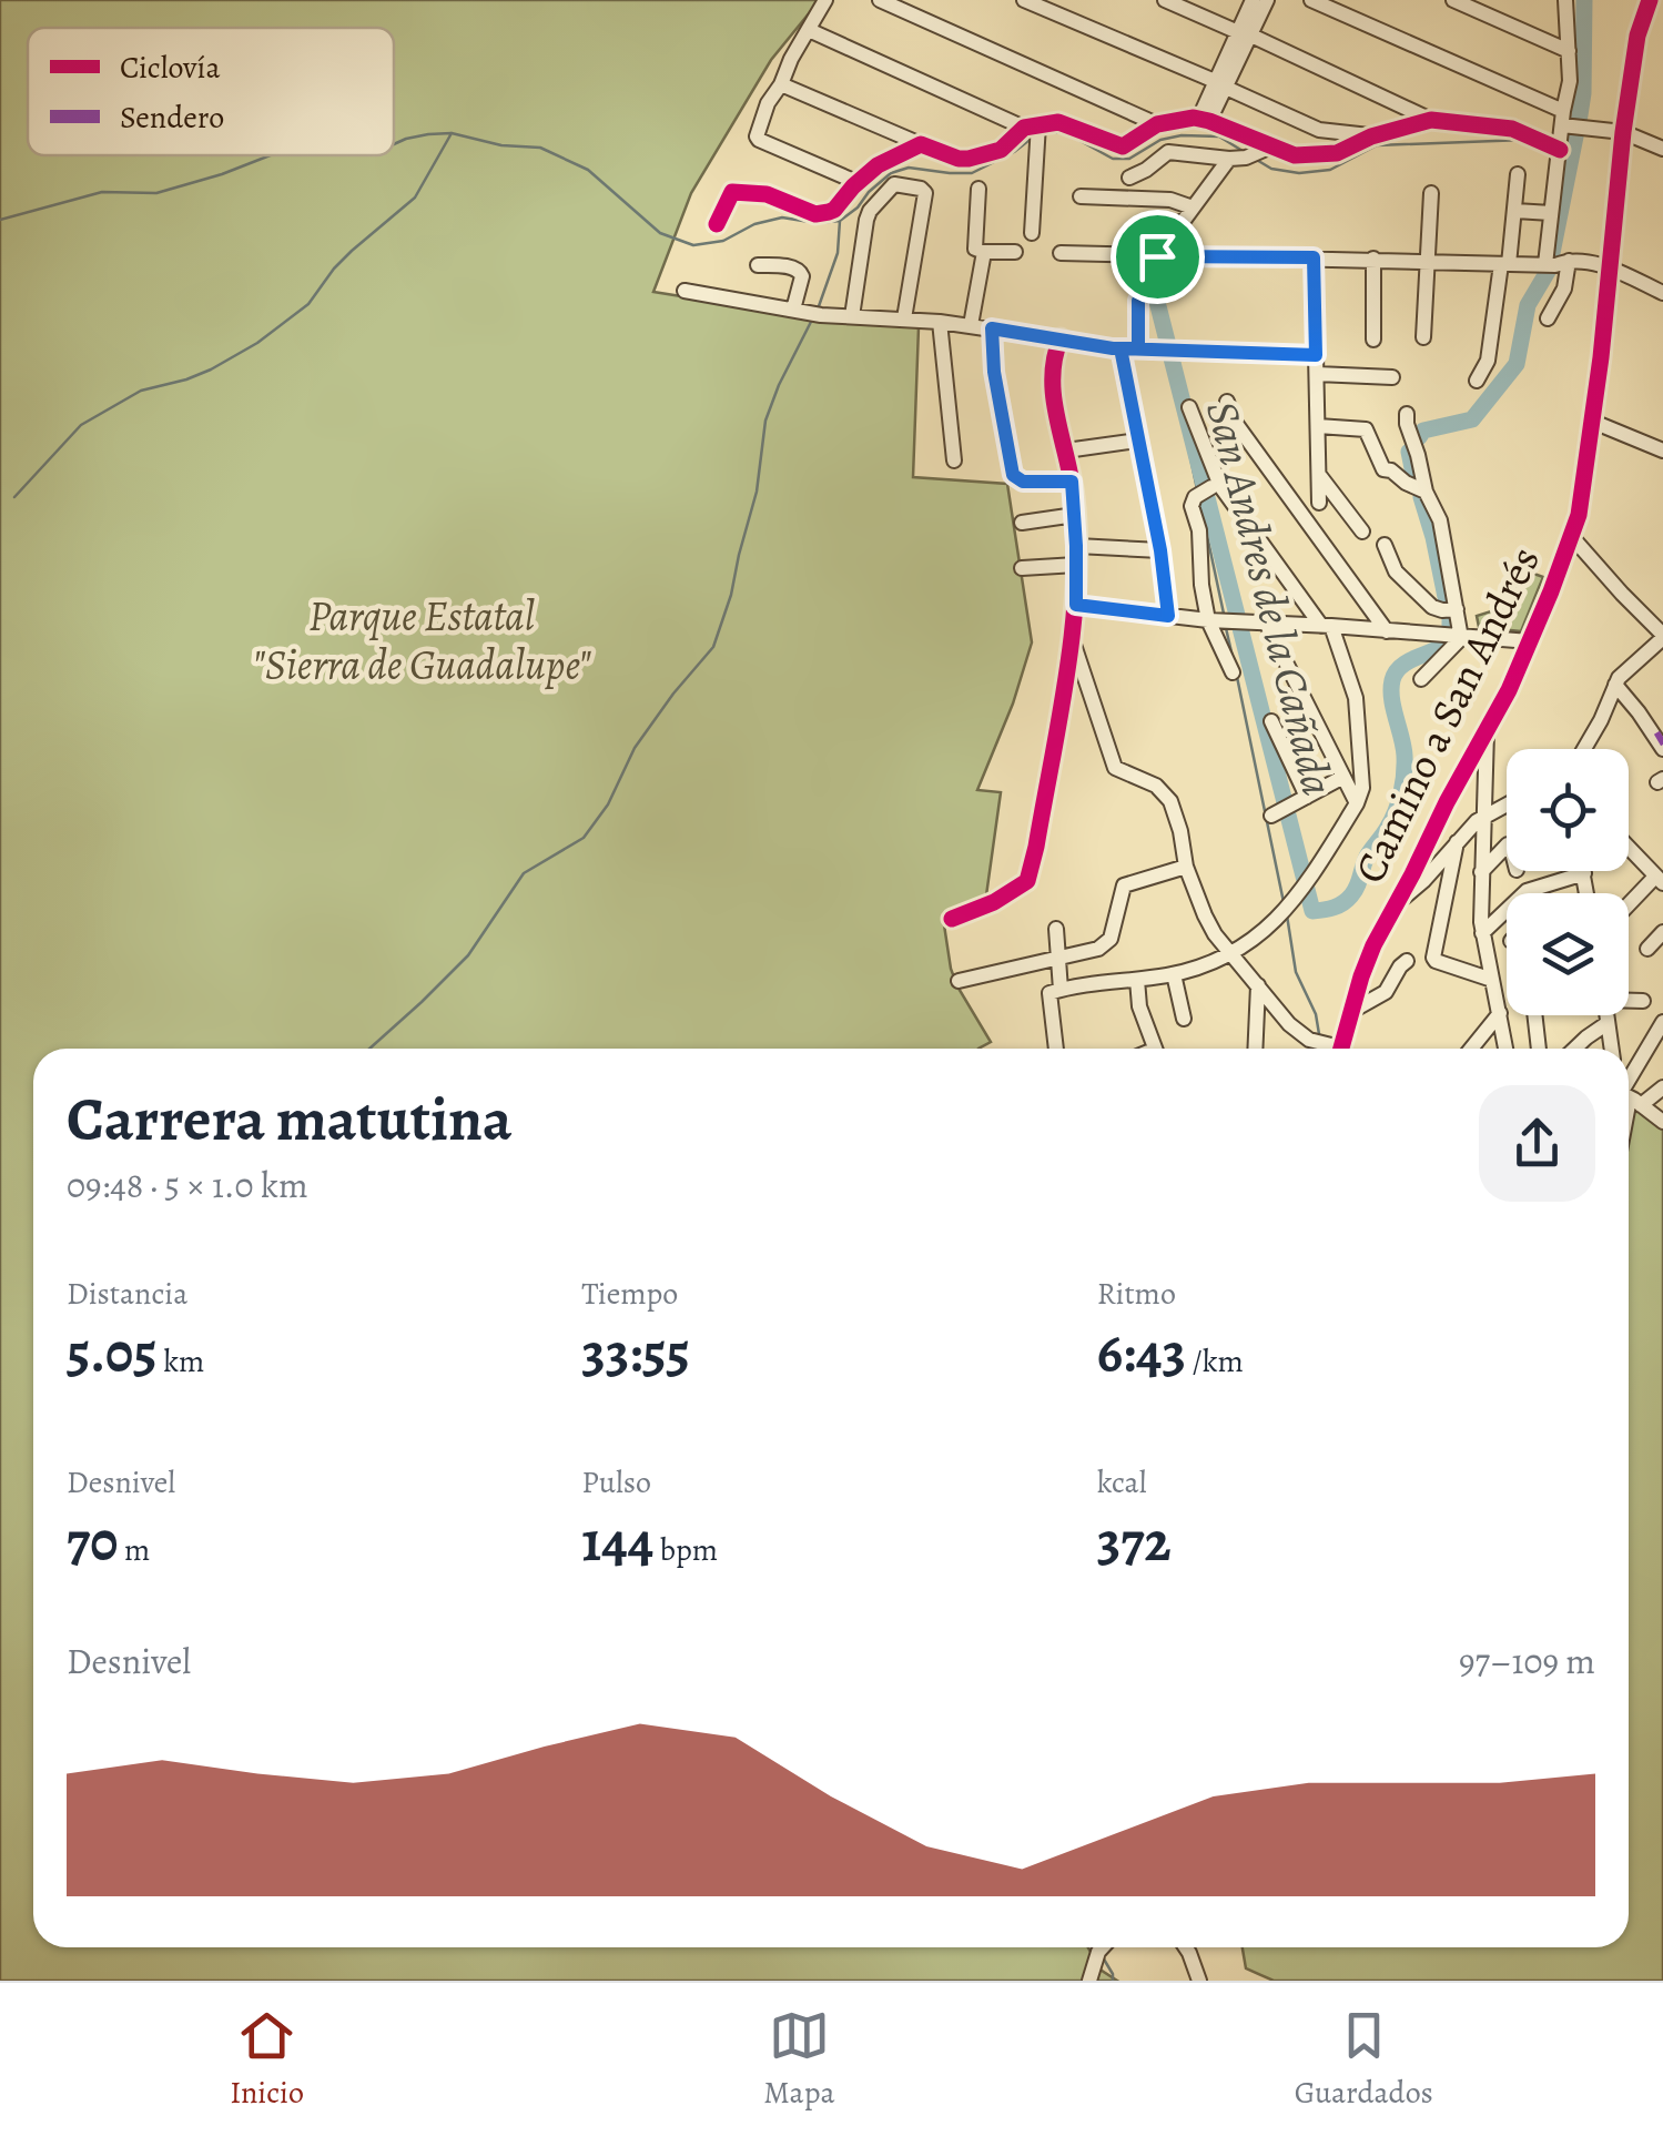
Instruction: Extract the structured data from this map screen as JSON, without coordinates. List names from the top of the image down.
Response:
{
  "streets": {
    "street": ["Camino a San Andrés"]
  },
  "water": ["San Andres de la Cañada"],
  "parks": ["Parque Estatal \"Sierra de Guadalupe\""],
  "legend": ["Ciclovía", "Sendero"],
  "page": {
    "heading": ["Carrera matutina", "09:48 · 5 × 1.0 km"],
    "stats": [
      ["Distancia", "5.05 km"],
      ["Tiempo", "33:55"],
      ["Ritmo", "6:43 /km"],
      ["Desnivel", "70 m"],
      ["Pulso", "144 bpm"],
      ["kcal", "372"]
    ],
    "chart": ["Desnivel", "97–109 m"],
    "tabs": ["Inicio", "Mapa", "Guardados"]
  }
}
